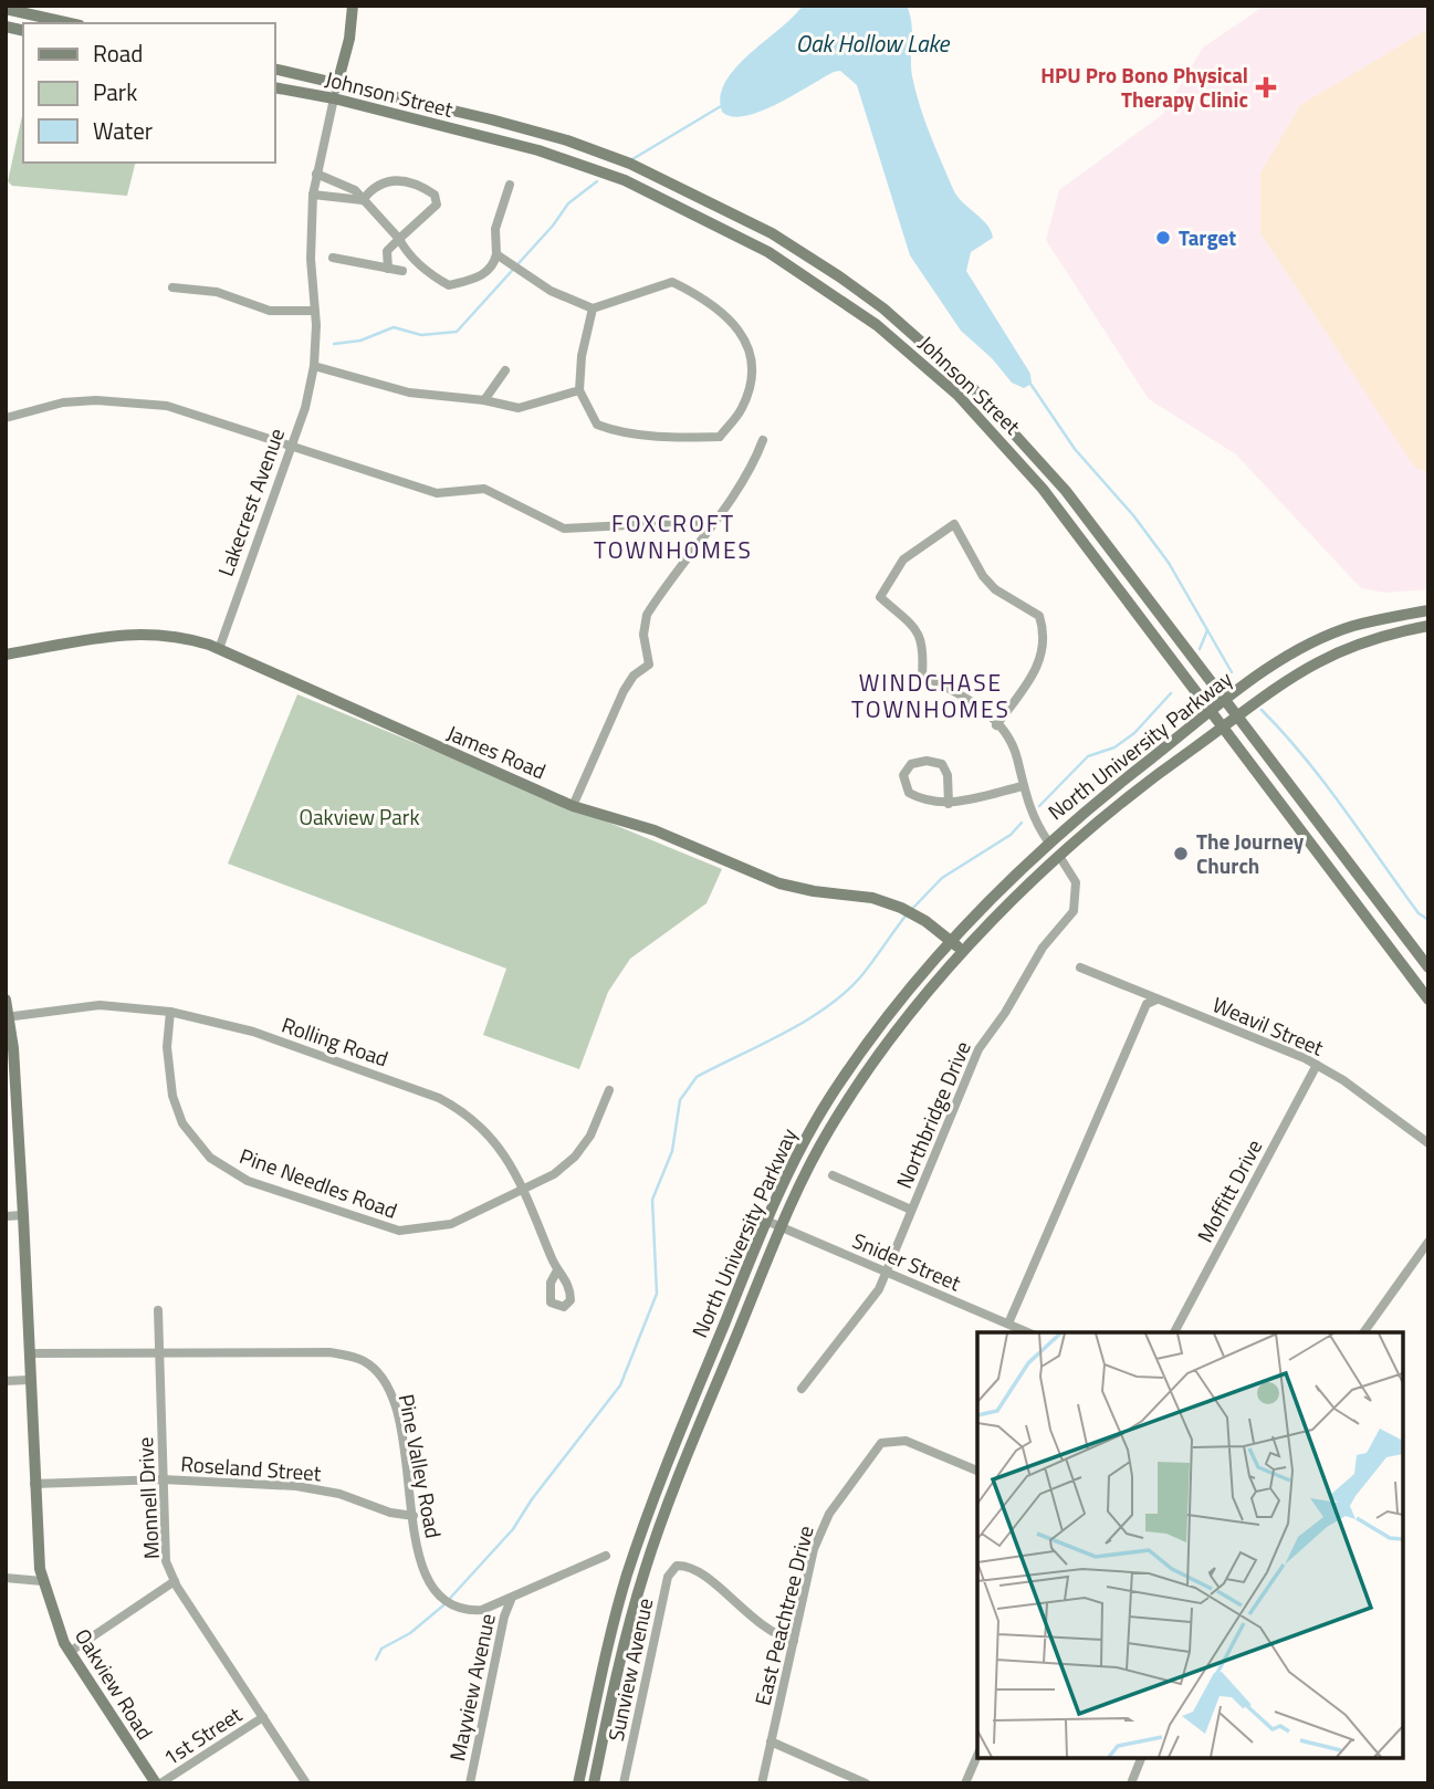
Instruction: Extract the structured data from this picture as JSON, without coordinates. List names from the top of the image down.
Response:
{
  "streets": {
    "main road": [
      "Johnson Street",
      "Lakecrest Avenue",
      "North University Parkway",
      "James Road",
      "Oakview Road"
    ],
    "street": [
      "Weavil Street",
      "Rolling Road",
      "Northbridge Drive",
      "Pine Needles Road",
      "Moffitt Drive",
      "Snider Street",
      "Pine Valley Road",
      "Roseland Street",
      "Monnell Drive",
      "East Peachtree Drive",
      "Sunview Avenue",
      "Mayview Avenue",
      "1st Street"
    ]
  },
  "crossings": [
    ["Johnson Street", "Lakecrest Avenue"],
    ["Johnson Street", "North University Parkway"],
    ["Lakecrest Avenue", "James Road"],
    ["North University Parkway", "James Road"],
    ["North University Parkway", "Northbridge Drive"],
    ["North University Parkway", "Snider Street"],
    ["Weavil Street", "Moffitt Drive"],
    ["Rolling Road", "Pine Needles Road"],
    ["Rolling Road", "Oakview Road"],
    ["Northbridge Drive", "Snider Street"],
    ["Pine Valley Road", "Roseland Street"],
    ["Pine Valley Road", "Monnell Drive"],
    ["Pine Valley Road", "Oakview Road"],
    ["Pine Valley Road", "Mayview Avenue"],
    ["Roseland Street", "Monnell Drive"],
    ["Roseland Street", "Oakview Road"],
    ["Monnell Drive", "1st Street"],
    ["East Peachtree Drive", "Sunview Avenue"],
    ["Oakview Road", "1st Street"]
  ],
  "districts": ["FOXCROFT TOWNHOMES", "WINDCHASE TOWNHOMES"],
  "water": ["Oak Hollow Lake"],
  "parks": ["Oakview Park"],
  "places": {
    "health": ["HPU Pro Bono Physical Therapy Clinic"],
    "other": ["Target", "The Journey Church"]
  },
  "legend": ["Road", "Park", "Water"]
}
